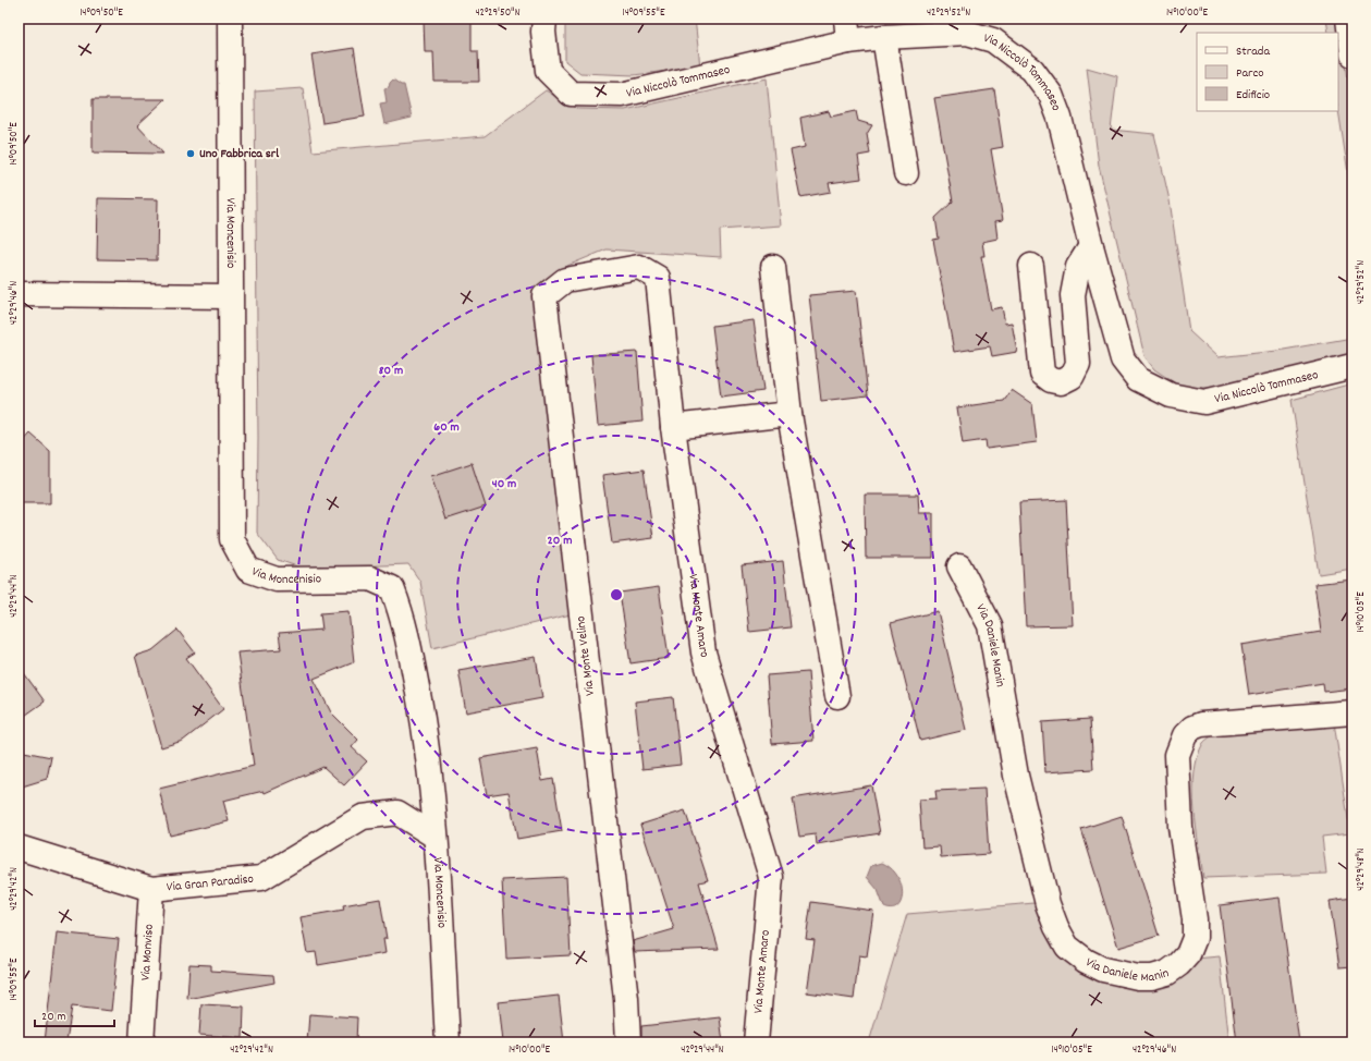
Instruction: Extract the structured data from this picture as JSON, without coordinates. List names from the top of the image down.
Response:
{
  "streets": {
    "street": [
      "Via Niccolò Tommaseo",
      "Via Moncenisio",
      "Via Monte Amaro",
      "Via Daniele Manin",
      "Via Monte Velino",
      "Via Gran Paradiso",
      "Via Monviso"
    ]
  },
  "crossings": [
    ["Via Moncenisio", "Via Gran Paradiso"],
    ["Via Monte Amaro", "Via Monte Velino"],
    ["Via Gran Paradiso", "Via Monviso"]
  ],
  "places": ["Uno Fabbrica srl"],
  "legend": ["Strada", "Parco", "Edificio"],
  "scale_bar": "20 m",
  "coordinates": [
    "14°09'50\"E",
    "42°29'50\"N",
    "14°09'55\"E",
    "42°29'52\"N",
    "14°10'00\"E",
    "42°29'46\"N",
    "42°29'44\"N",
    "14°10'05\"E",
    "42°29'48\"N",
    "42°29'42\"N"
  ],
  "rings": [
    "80 m",
    "60 m",
    "40 m",
    "20 m"
  ]
}
